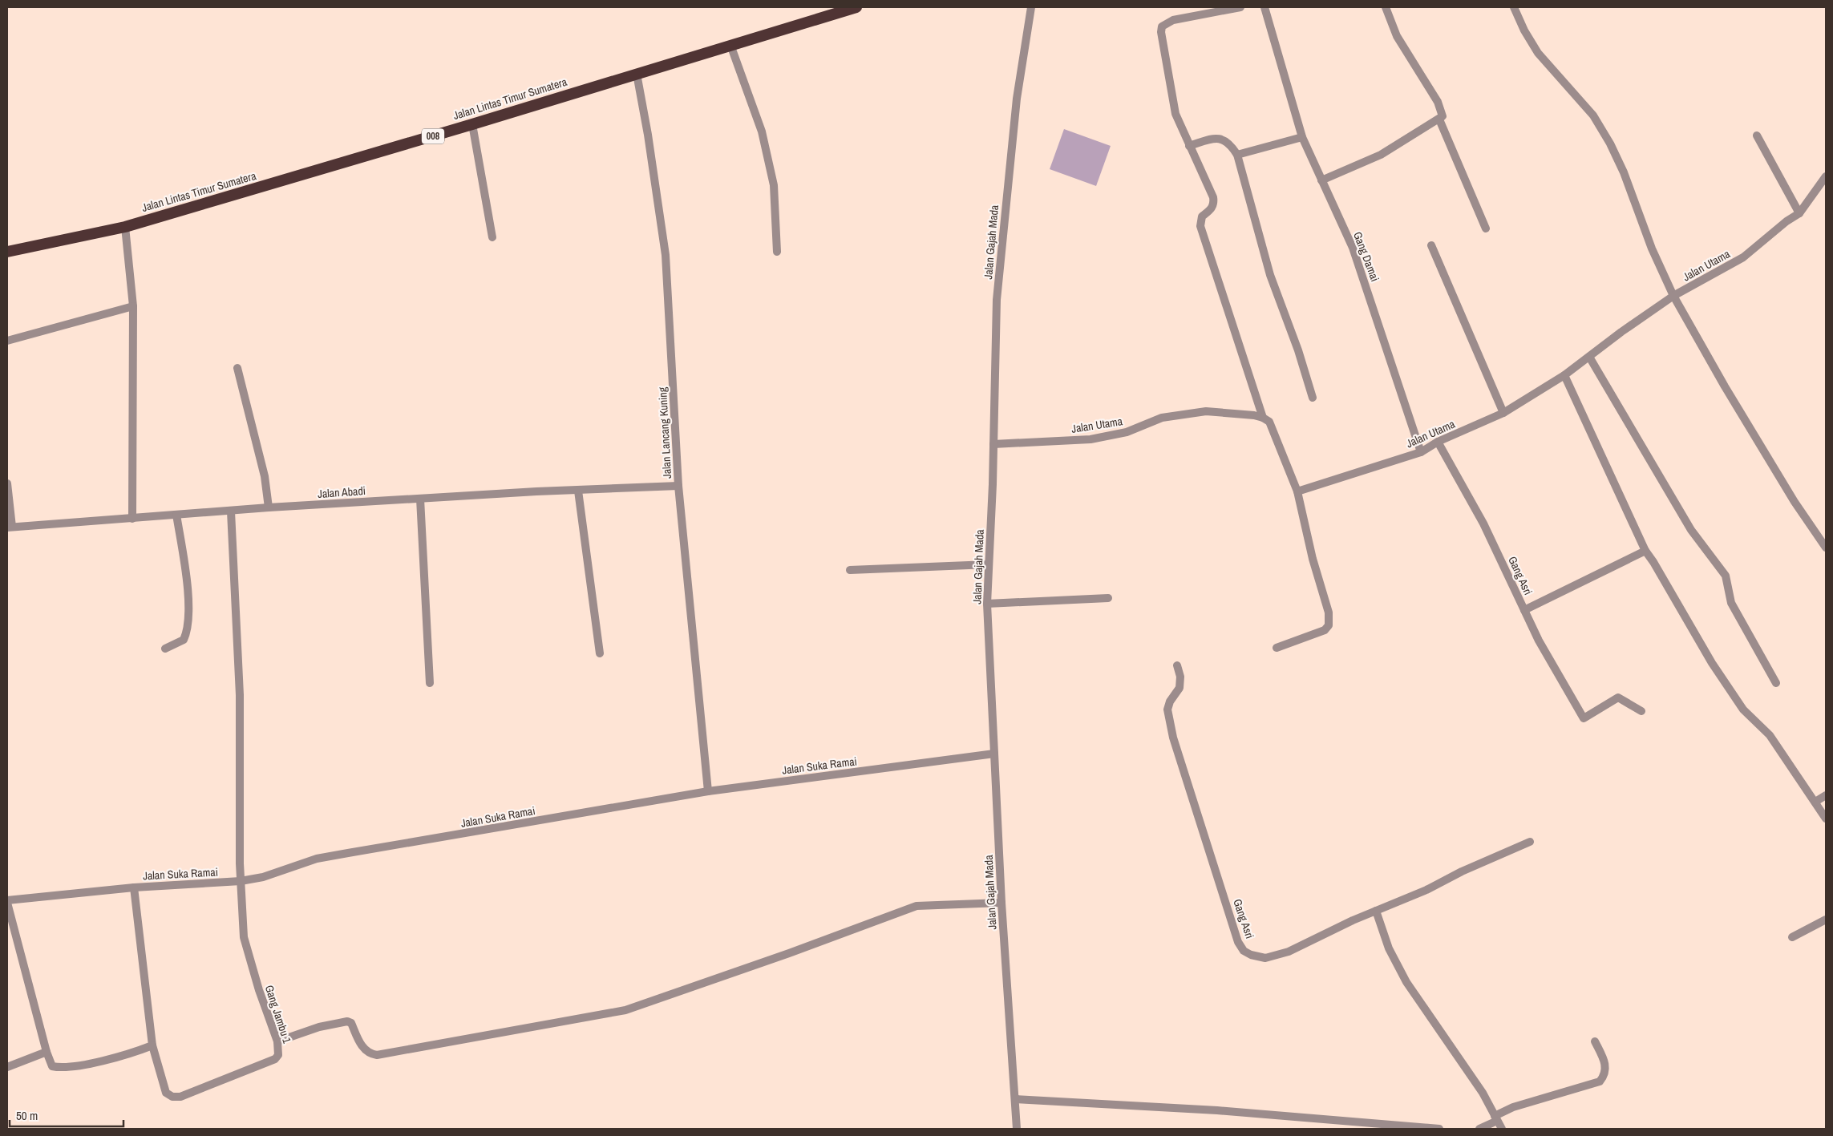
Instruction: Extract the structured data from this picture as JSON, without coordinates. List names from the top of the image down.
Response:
{
  "streets": {
    "highway": ["Jalan Lintas Timur Sumatera", "008"],
    "street": [
      "Jalan Gajah Mada",
      "Gang Damai",
      "Jalan Utama",
      "Jalan Lancang Kuning",
      "Jalan Abadi",
      "Gang Asri",
      "Jalan Suka Ramai",
      "Gang Jambu 1"
    ]
  },
  "crossings": [
    ["Jalan Lintas Timur Sumatera", "Jalan Lancang Kuning"],
    ["Jalan Gajah Mada", "Jalan Utama"],
    ["Jalan Gajah Mada", "Jalan Suka Ramai"],
    ["Gang Damai", "Jalan Utama"],
    ["Jalan Utama", "Gang Asri"],
    ["Jalan Lancang Kuning", "Jalan Abadi"],
    ["Jalan Lancang Kuning", "Jalan Suka Ramai"],
    ["Jalan Abadi", "Gang Jambu 1"],
    ["Jalan Suka Ramai", "Gang Jambu 1"]
  ],
  "scale_bar": "50 m"
}
